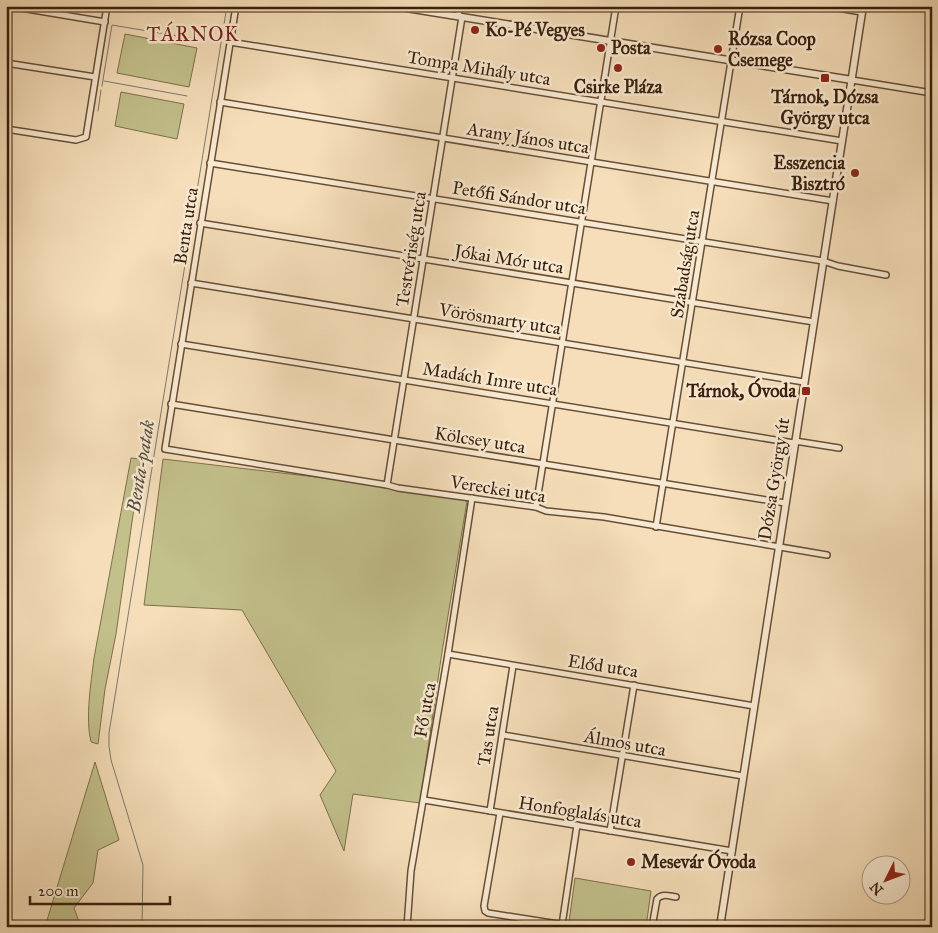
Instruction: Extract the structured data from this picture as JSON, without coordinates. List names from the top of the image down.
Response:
{
  "streets": {
    "street": [
      "Tompa Mihály utca",
      "Arany János utca",
      "Petőfi Sándor utca",
      "Benta utca",
      "Testvériség utca",
      "Jókai Mór utca",
      "Szabadság utca",
      "Vörösmarty utca",
      "Madách Imre utca",
      "Kölcsey utca",
      "Dózsa György út",
      "Vereckei utca",
      "Előd utca",
      "Fő utca",
      "Tas utca",
      "Álmos utca",
      "Honfoglalás utca"
    ]
  },
  "crossings": [
    ["Tompa Mihály utca", "Benta utca"],
    ["Tompa Mihály utca", "Testvériség utca"],
    ["Tompa Mihály utca", "Szabadság utca"],
    ["Tompa Mihály utca", "Dózsa György út"],
    ["Arany János utca", "Benta utca"],
    ["Arany János utca", "Testvériség utca"],
    ["Arany János utca", "Szabadság utca"],
    ["Arany János utca", "Dózsa György út"],
    ["Petőfi Sándor utca", "Benta utca"],
    ["Petőfi Sándor utca", "Testvériség utca"],
    ["Petőfi Sándor utca", "Szabadság utca"],
    ["Petőfi Sándor utca", "Dózsa György út"],
    ["Benta utca", "Jókai Mór utca"],
    ["Benta utca", "Vörösmarty utca"],
    ["Benta utca", "Madách Imre utca"],
    ["Benta utca", "Kölcsey utca"],
    ["Benta utca", "Vereckei utca"],
    ["Testvériség utca", "Jókai Mór utca"],
    ["Testvériség utca", "Vörösmarty utca"],
    ["Testvériség utca", "Madách Imre utca"],
    ["Testvériség utca", "Kölcsey utca"],
    ["Testvériség utca", "Vereckei utca"],
    ["Jókai Mór utca", "Szabadság utca"],
    ["Jókai Mór utca", "Dózsa György út"],
    ["Szabadság utca", "Vörösmarty utca"],
    ["Szabadság utca", "Madách Imre utca"],
    ["Szabadság utca", "Kölcsey utca"],
    ["Szabadság utca", "Vereckei utca"],
    ["Vörösmarty utca", "Dózsa György út"],
    ["Madách Imre utca", "Dózsa György út"],
    ["Kölcsey utca", "Dózsa György út"],
    ["Dózsa György út", "Vereckei utca"],
    ["Dózsa György út", "Előd utca"],
    ["Dózsa György út", "Álmos utca"],
    ["Dózsa György út", "Honfoglalás utca"],
    ["Vereckei utca", "Fő utca"],
    ["Előd utca", "Fő utca"],
    ["Előd utca", "Tas utca"],
    ["Fő utca", "Honfoglalás utca"],
    ["Tas utca", "Álmos utca"],
    ["Tas utca", "Honfoglalás utca"]
  ],
  "districts": ["TÁRNOK"],
  "water": ["Benta-patak"],
  "places": {
    "other": [
      "Ko-Pé Vegyes",
      "Posta",
      "Rózsa Coop Csemege",
      "Csirke Pláza",
      "Esszencia Bisztró",
      "Mesevár Óvoda"
    ],
    "transit": ["Tárnok, Dózsa György utca", "Tárnok, Óvoda"]
  },
  "scale_bar": "200 m",
  "north": "bottom left"
}
